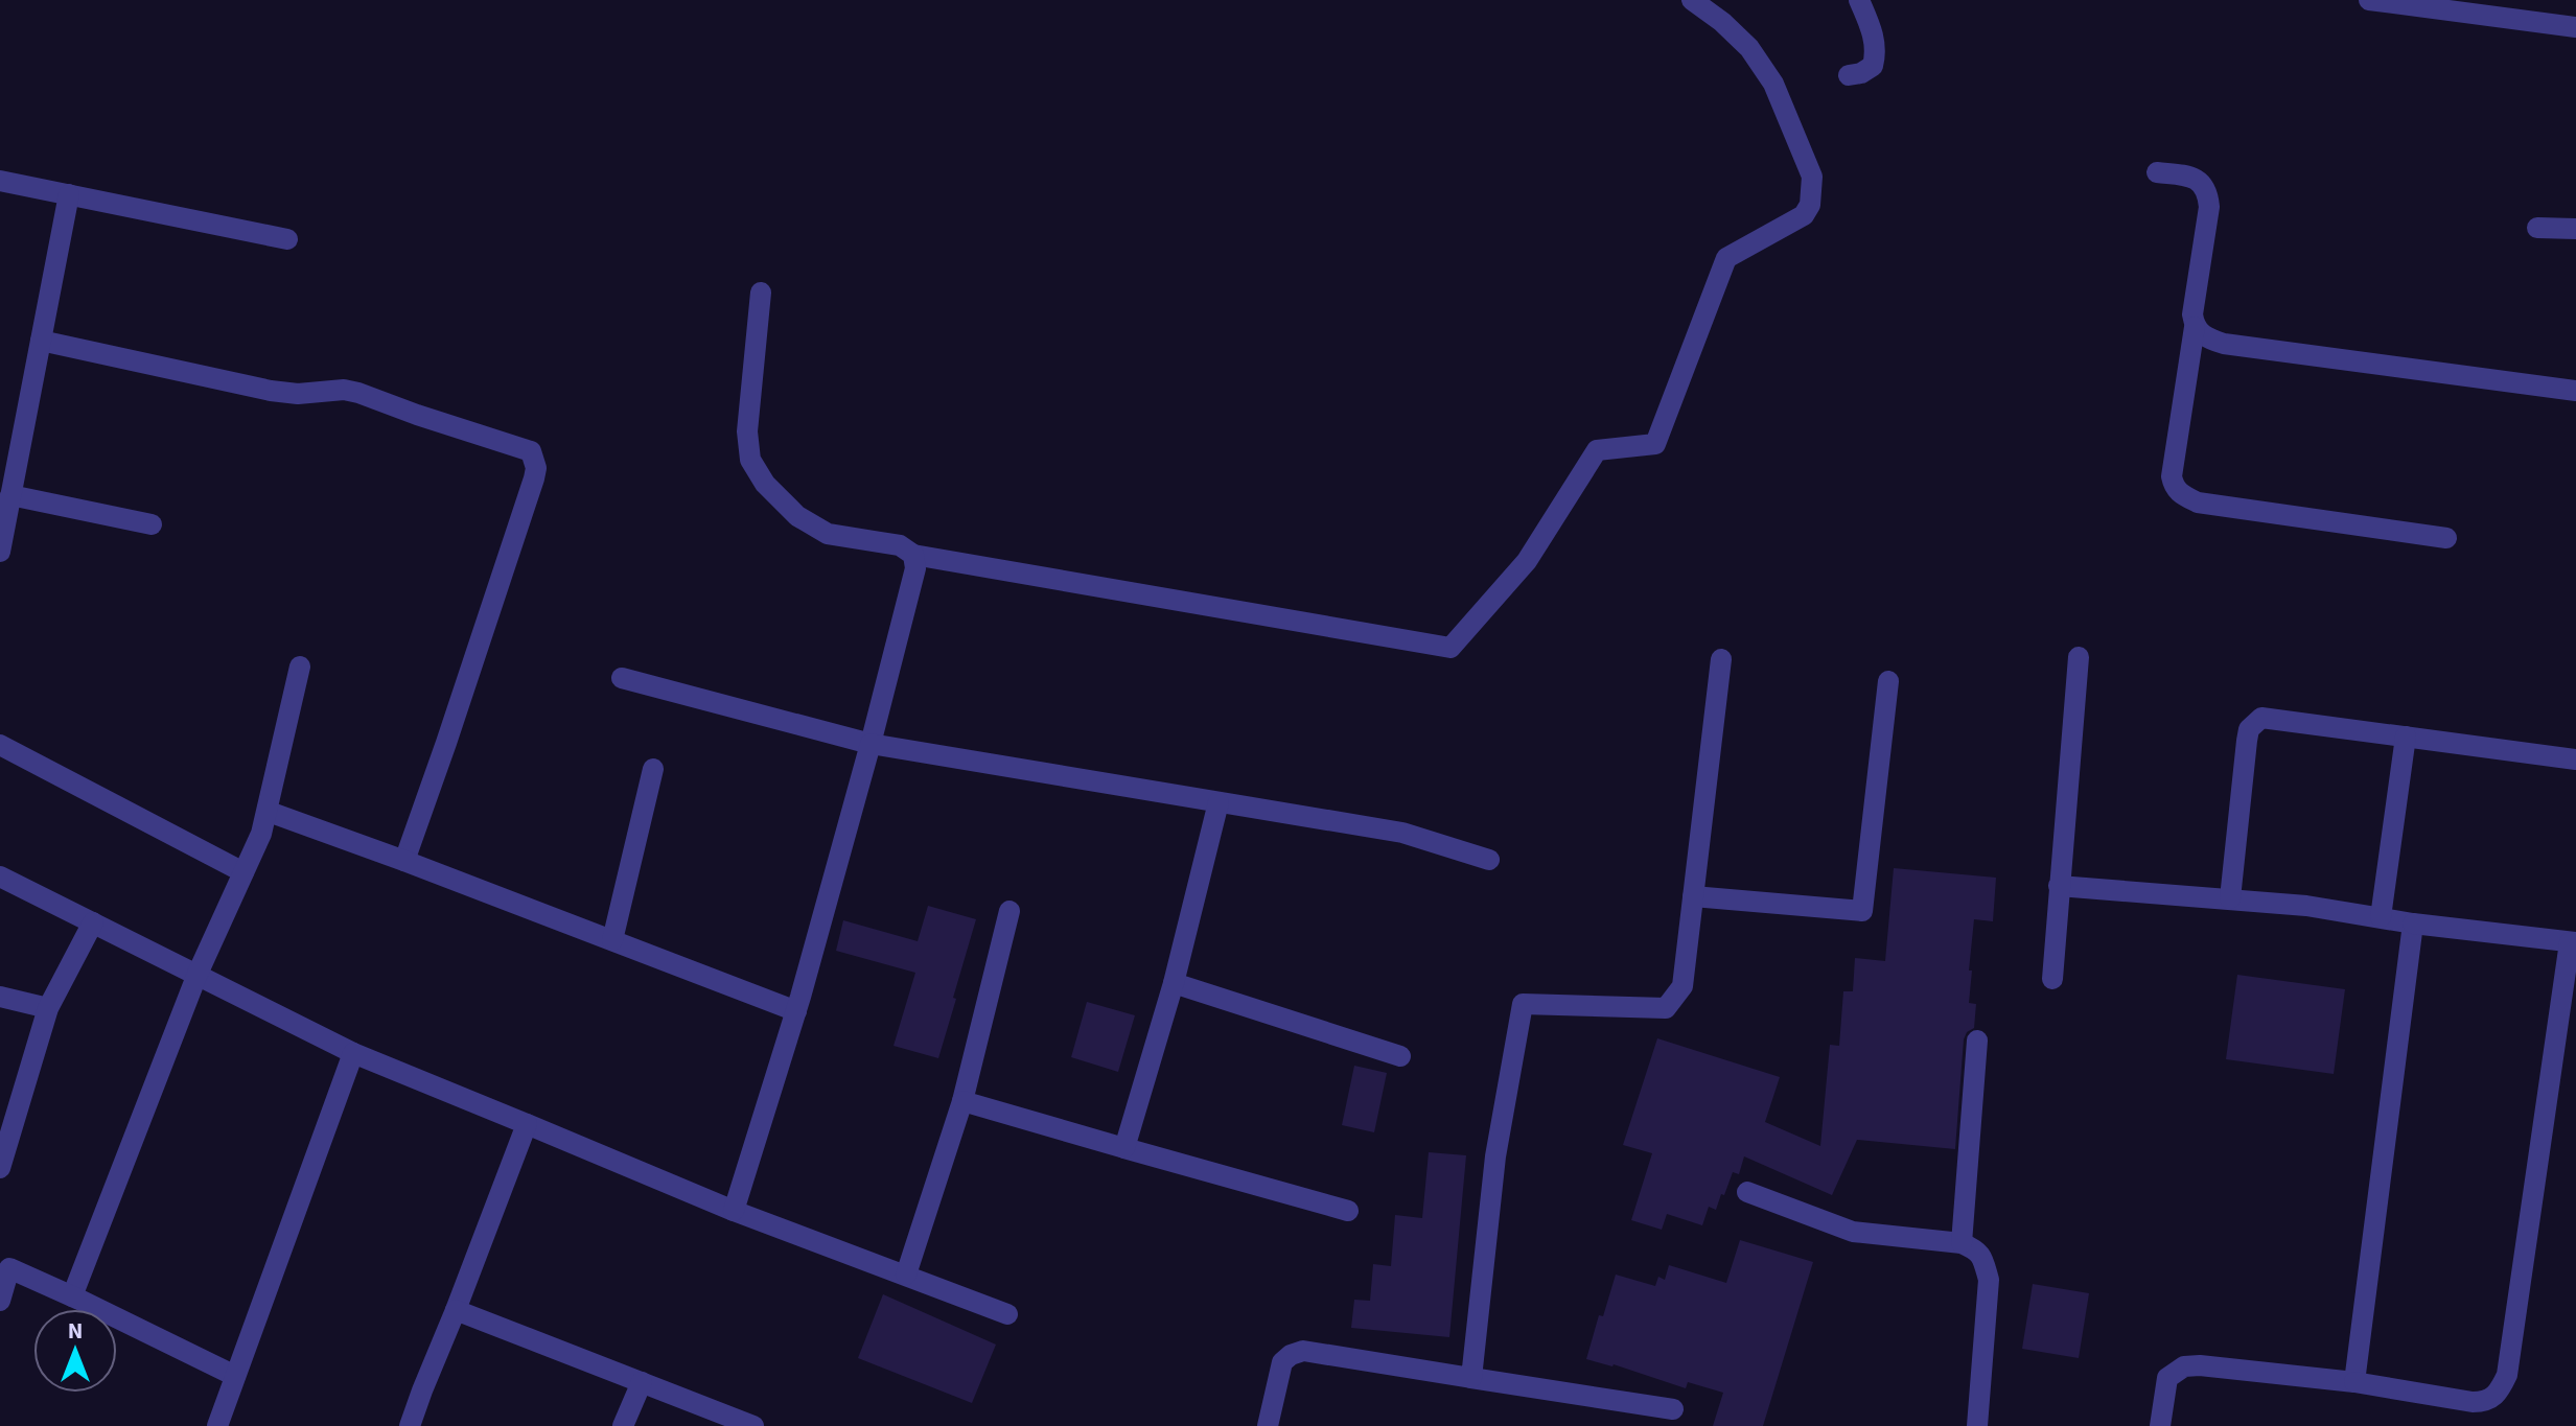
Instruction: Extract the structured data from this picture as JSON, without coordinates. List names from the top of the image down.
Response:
{
  "north": "top"
}
